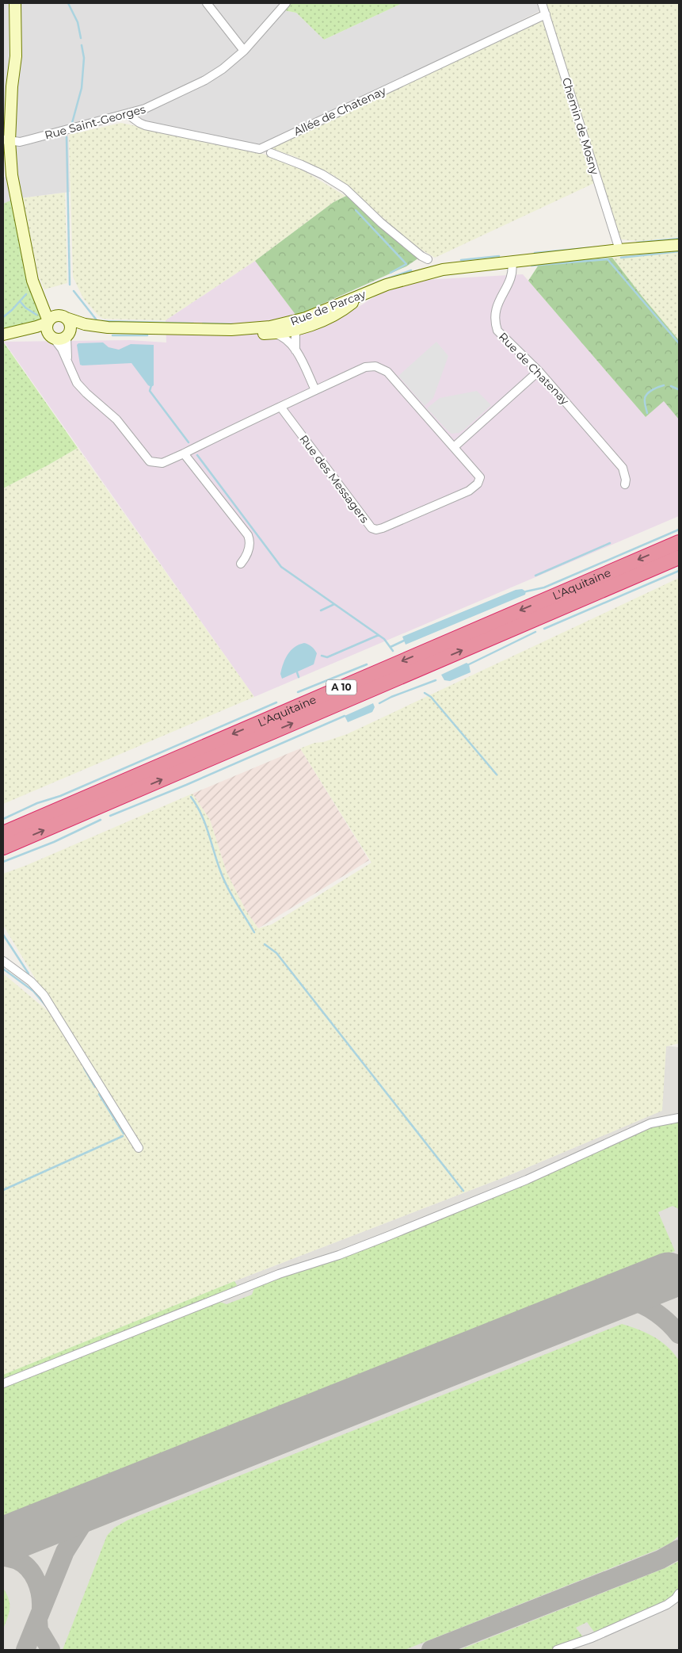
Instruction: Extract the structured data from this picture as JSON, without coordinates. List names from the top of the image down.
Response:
{
  "streets": {
    "highway": ["L'Aquitaine", "A 10"],
    "street": [
      "Allée de Chatenay",
      "Rue Saint-Georges",
      "Chemin de Mosny",
      "Rue de Parcay",
      "Rue de Chatenay",
      "Rue des Messagers"
    ]
  },
  "crossings": [
    ["Allée de Chatenay", "Chemin de Mosny"]
  ]
}
